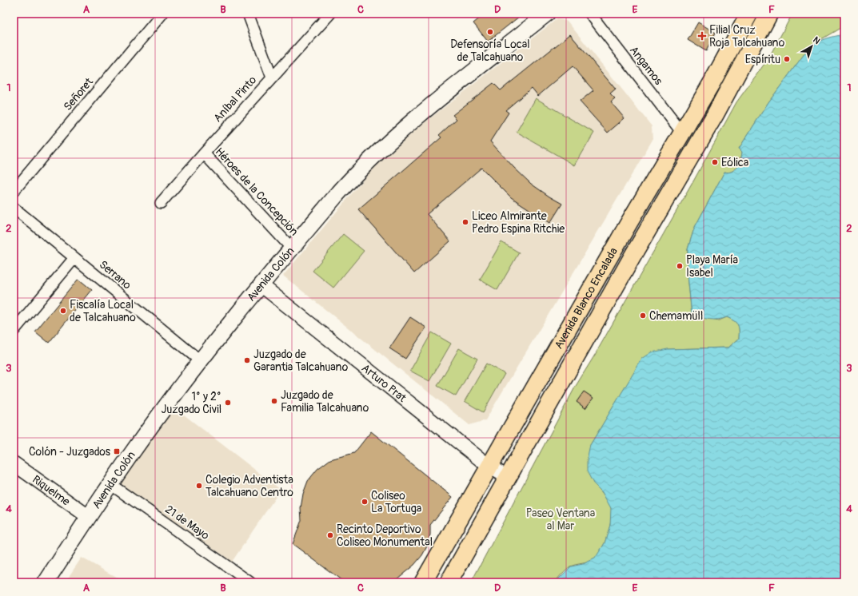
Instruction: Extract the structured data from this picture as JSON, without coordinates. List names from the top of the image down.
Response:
{
  "streets": {
    "main road": ["Avenida Colón", "Avenida Blanco Encalada"],
    "street": [
      "Angamos",
      "Señoret",
      "Aníbal Pinto",
      "Héroes de la Concepción",
      "Serrano",
      "Arturo Prat",
      "Riquelme",
      "21 de Mayo"
    ]
  },
  "crossings": [
    ["Angamos", "Avenida Blanco Encalada"],
    ["Aníbal Pinto", "Héroes de la Concepción"],
    ["Héroes de la Concepción", "Avenida Colón"],
    ["Serrano", "Avenida Colón"],
    ["Avenida Colón", "Arturo Prat"],
    ["Avenida Colón", "Riquelme"],
    ["Avenida Colón", "21 de Mayo"],
    ["Avenida Blanco Encalada", "Arturo Prat"]
  ],
  "parks": ["Paseo Ventana al Mar"],
  "places": {
    "other": [
      "Defensoría Local de Talcahuano",
      "Espíritu",
      "Eólica",
      "Liceo Almirante Pedro Espina Ritchie",
      "Playa María Isabel",
      "Fiscalía Local de Talcahuano",
      "Chemamüll",
      "Juzgado de Garantia Talcahuano",
      "Juzgado de Familia Talcahuano",
      "1° y 2° Juzgado Civil",
      "Colegio Adventista Talcahuano Centro",
      "Coliseo La Tortuga",
      "Recinto Deportivo Coliseo Monumental"
    ],
    "health": ["Filial Cruz Roja Talcahuano"],
    "transit": ["Colón - Juzgados"]
  },
  "north": "top right",
  "grid": {
    "columns": [
      "A",
      "B",
      "C",
      "D",
      "E",
      "F"
    ],
    "rows": [
      "1",
      "2",
      "3",
      "4"
    ]
  }
}
